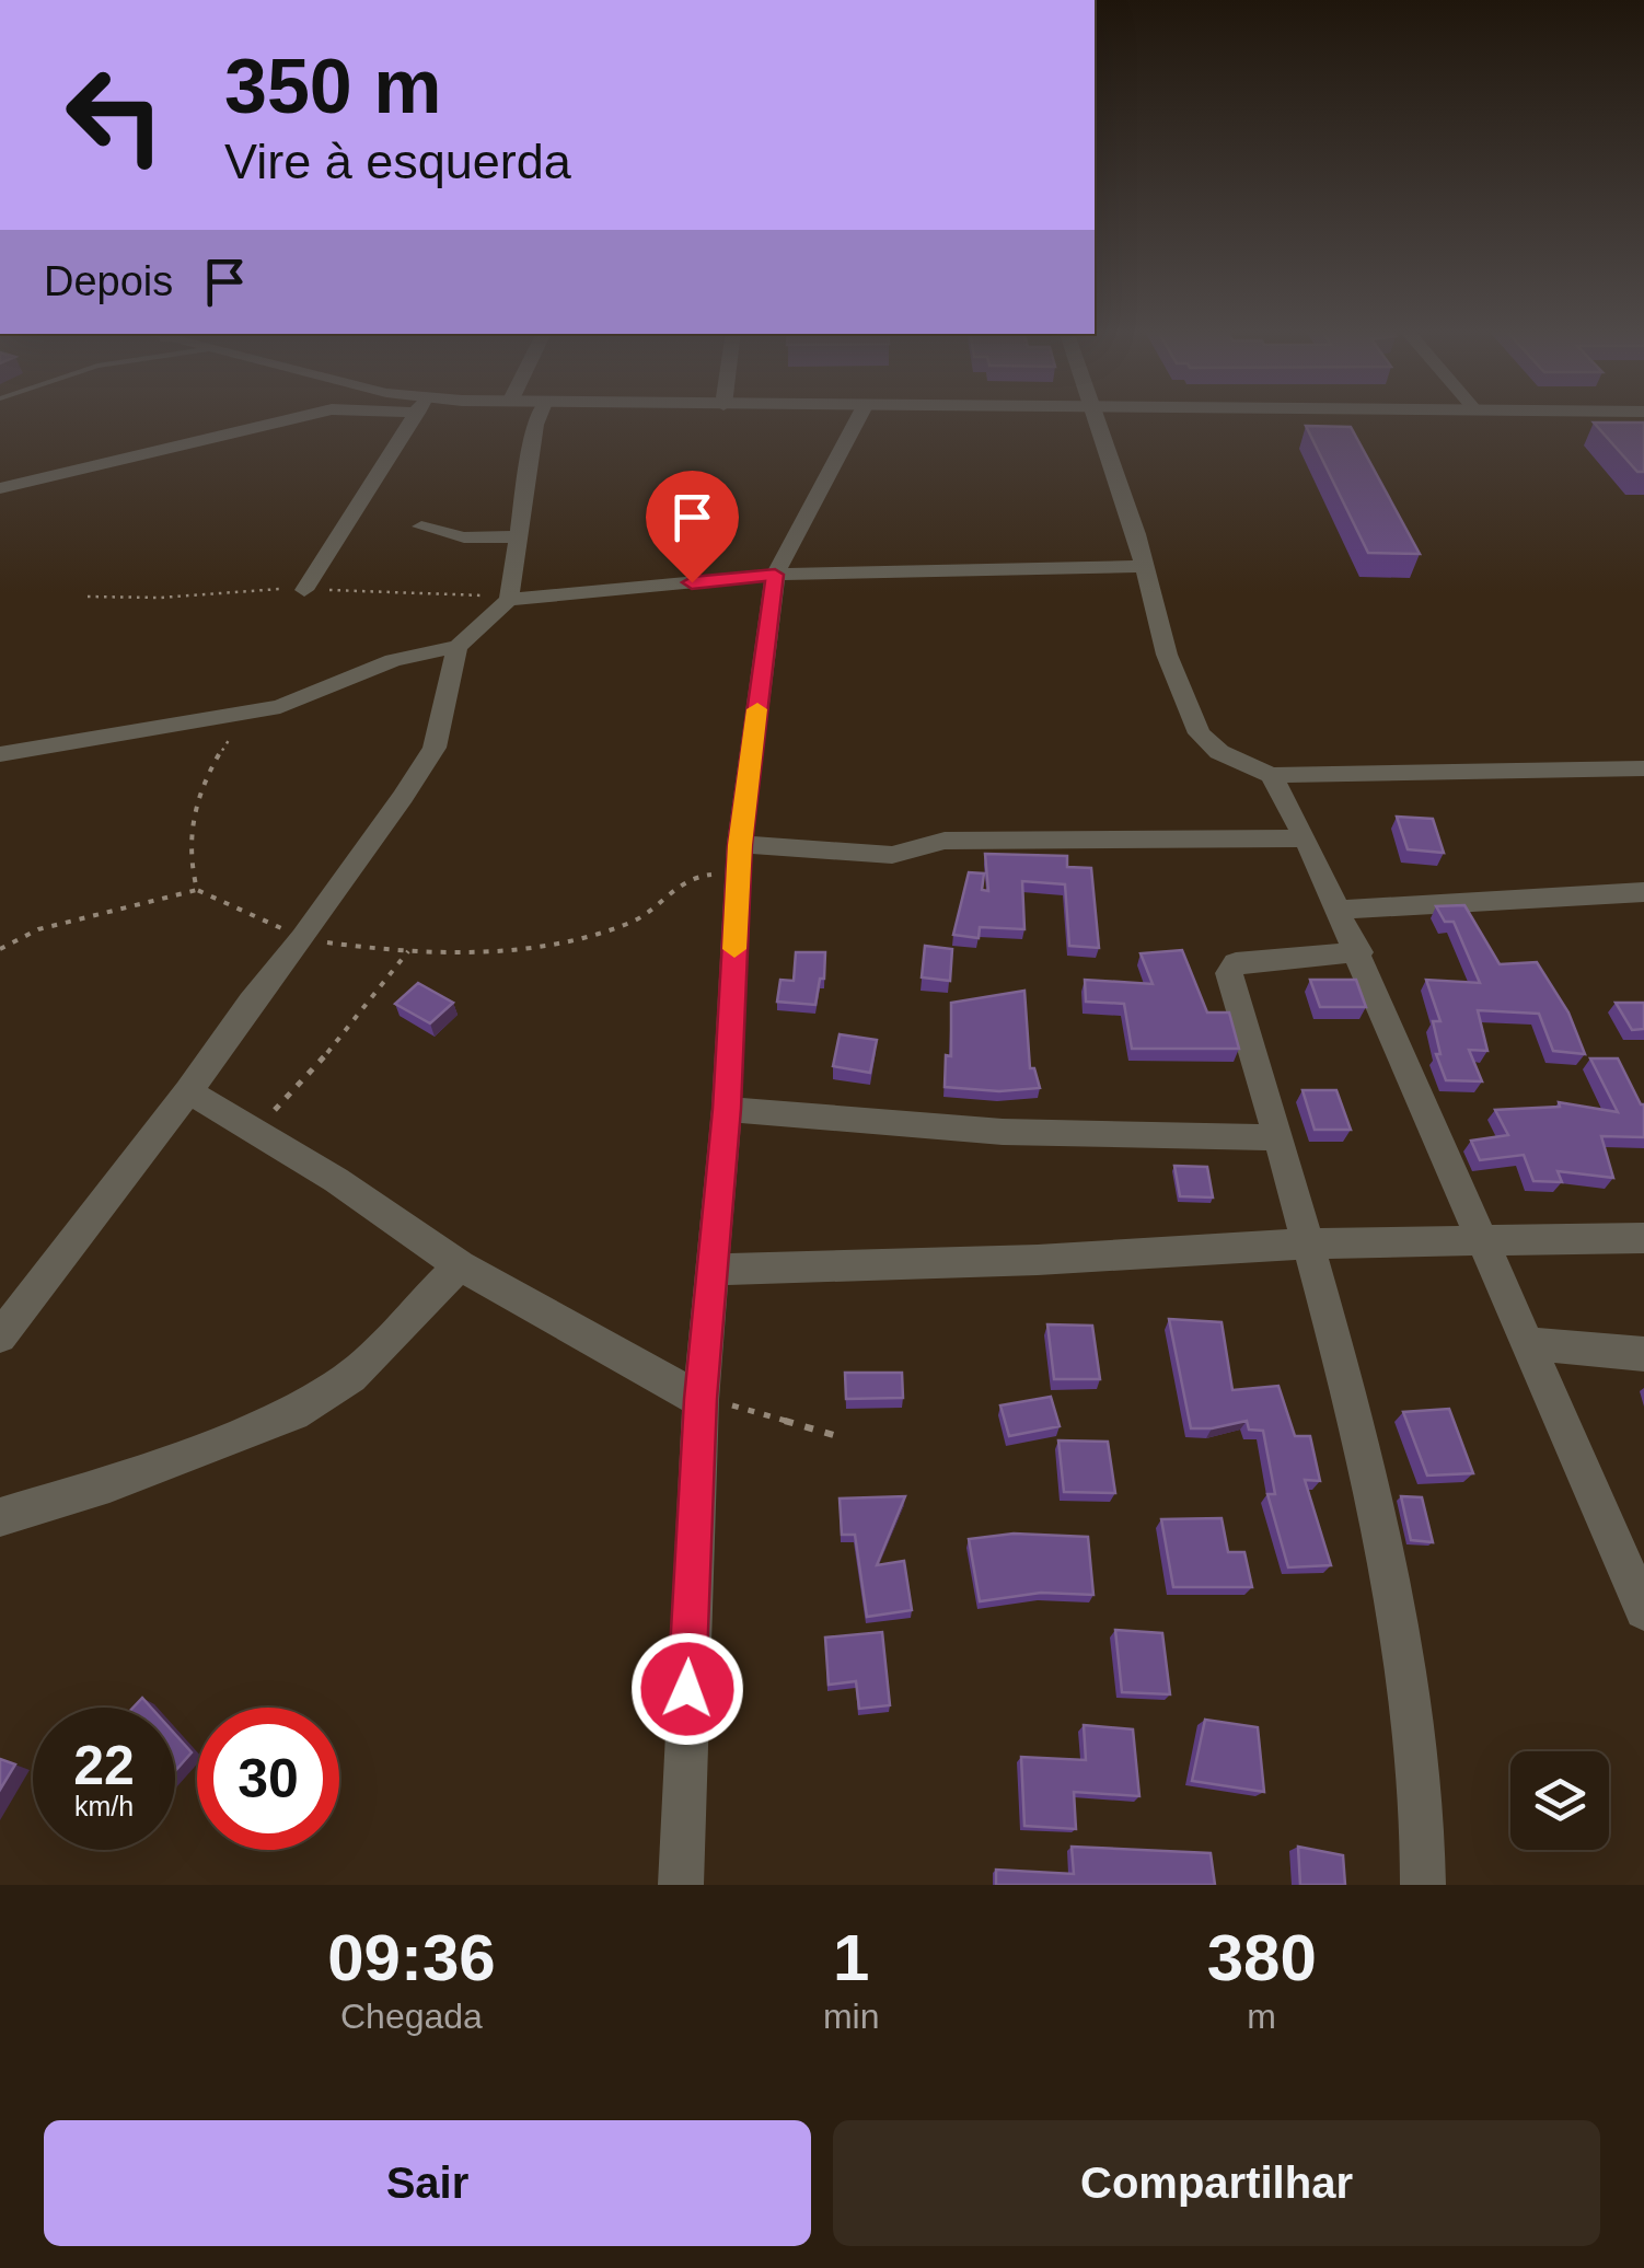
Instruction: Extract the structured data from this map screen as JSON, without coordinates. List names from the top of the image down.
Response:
{
  "page": {
    "turn": ["350 m", "Vire à esquerda"],
    "then": "Depois",
    "speed": "22 km/h",
    "limit": "30",
    "eta": [
      "09:36",
      "Chegada",
      "1",
      "min",
      "380",
      "m"
    ],
    "buttons": ["Sair", "Compartilhar"]
  }
}
